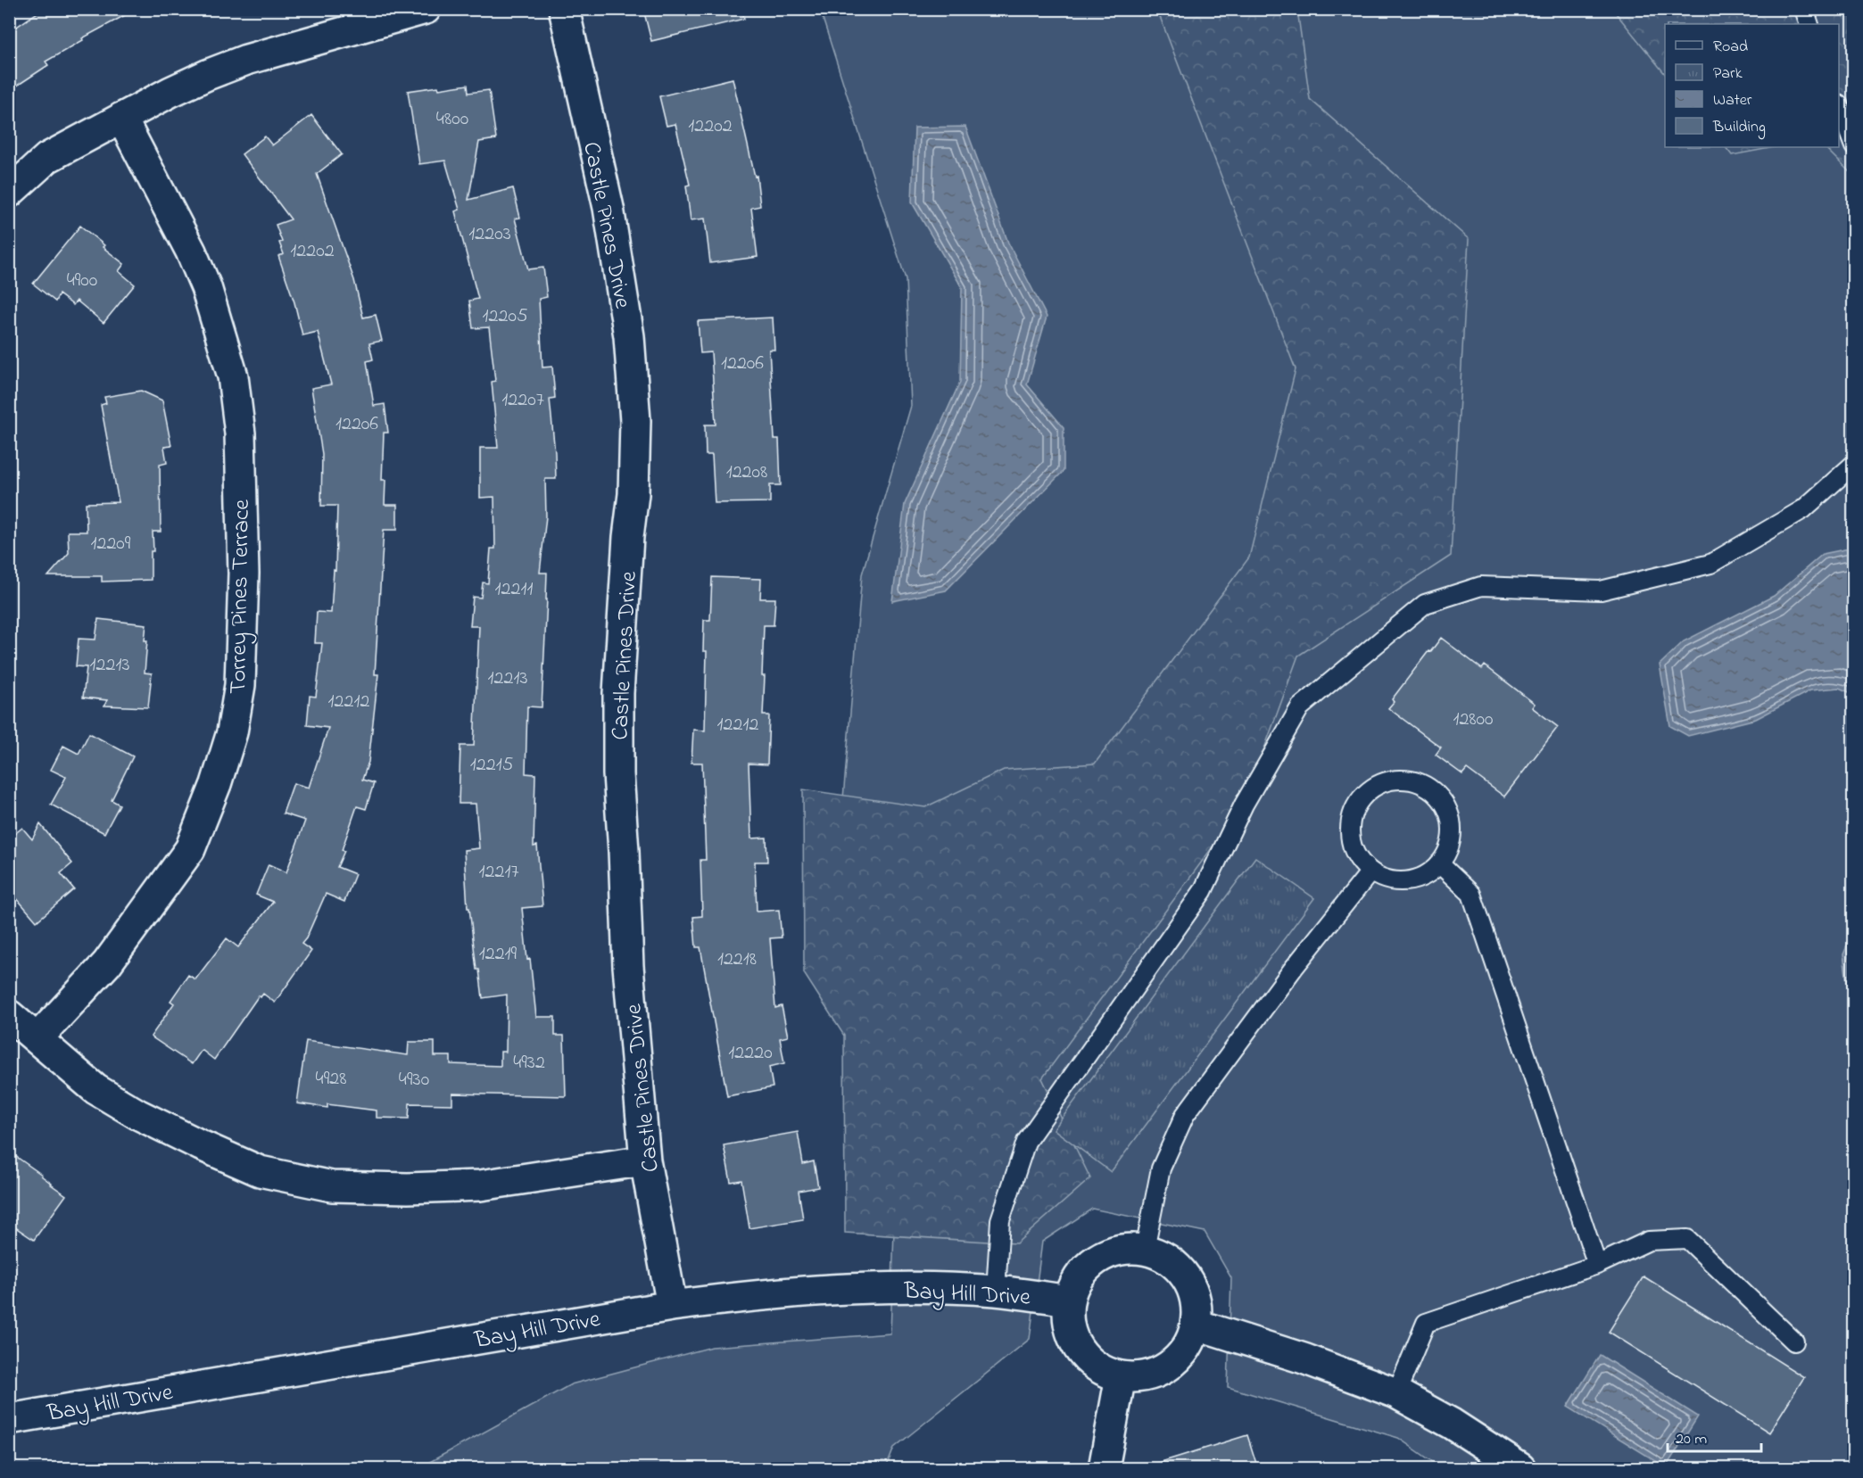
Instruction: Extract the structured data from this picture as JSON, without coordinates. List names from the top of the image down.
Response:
{
  "streets": {
    "street": ["Castle Pines Drive", "Torrey Pines Terrace", "Bay Hill Drive"]
  },
  "crossings": [
    ["Castle Pines Drive", "Bay Hill Drive"]
  ],
  "house_numbers": [
    "4800",
    "12202",
    "12203",
    "12202",
    "4900",
    "12205",
    "12206",
    "12207",
    "12206",
    "12208",
    "12209",
    "12211",
    "12213",
    "12213",
    "12212",
    "12800",
    "12212",
    "12215",
    "12217",
    "12219",
    "12218",
    "12220",
    "4932",
    "4928",
    "4930"
  ],
  "legend": [
    "Road",
    "Park",
    "Water",
    "Building"
  ],
  "scale_bar": "20 m"
}
